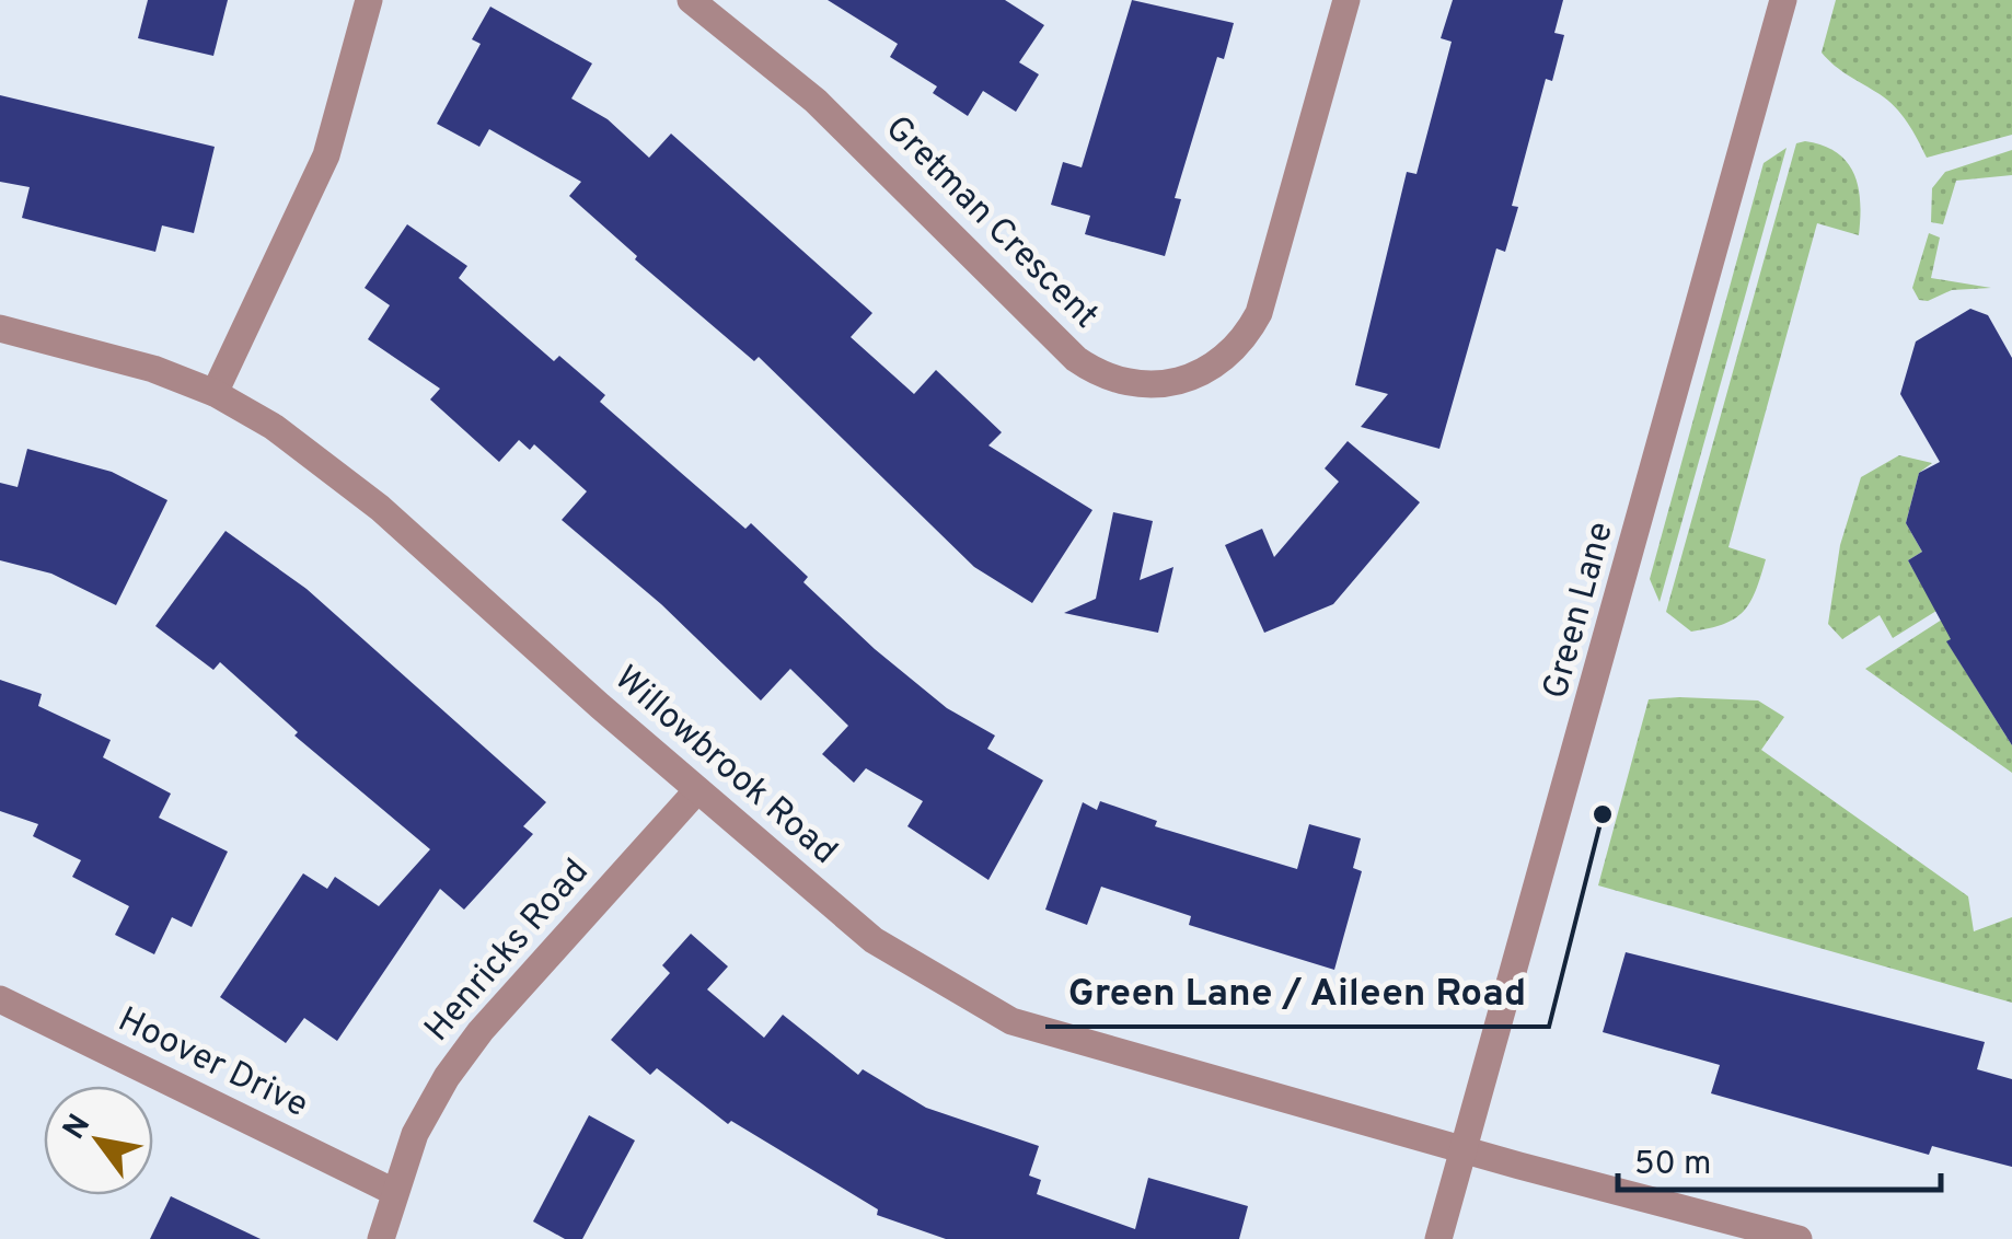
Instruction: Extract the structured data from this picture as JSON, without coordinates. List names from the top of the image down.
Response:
{
  "streets": {
    "street": [
      "Gretman Crescent",
      "Green Lane",
      "Willowbrook Road",
      "Henricks Road",
      "Hoover Drive"
    ]
  },
  "crossings": [
    ["Green Lane", "Willowbrook Road"],
    ["Willowbrook Road", "Henricks Road"],
    ["Henricks Road", "Hoover Drive"]
  ],
  "places": ["Green Lane / Aileen Road"],
  "scale_bar": "50 m",
  "north": "top left"
}
